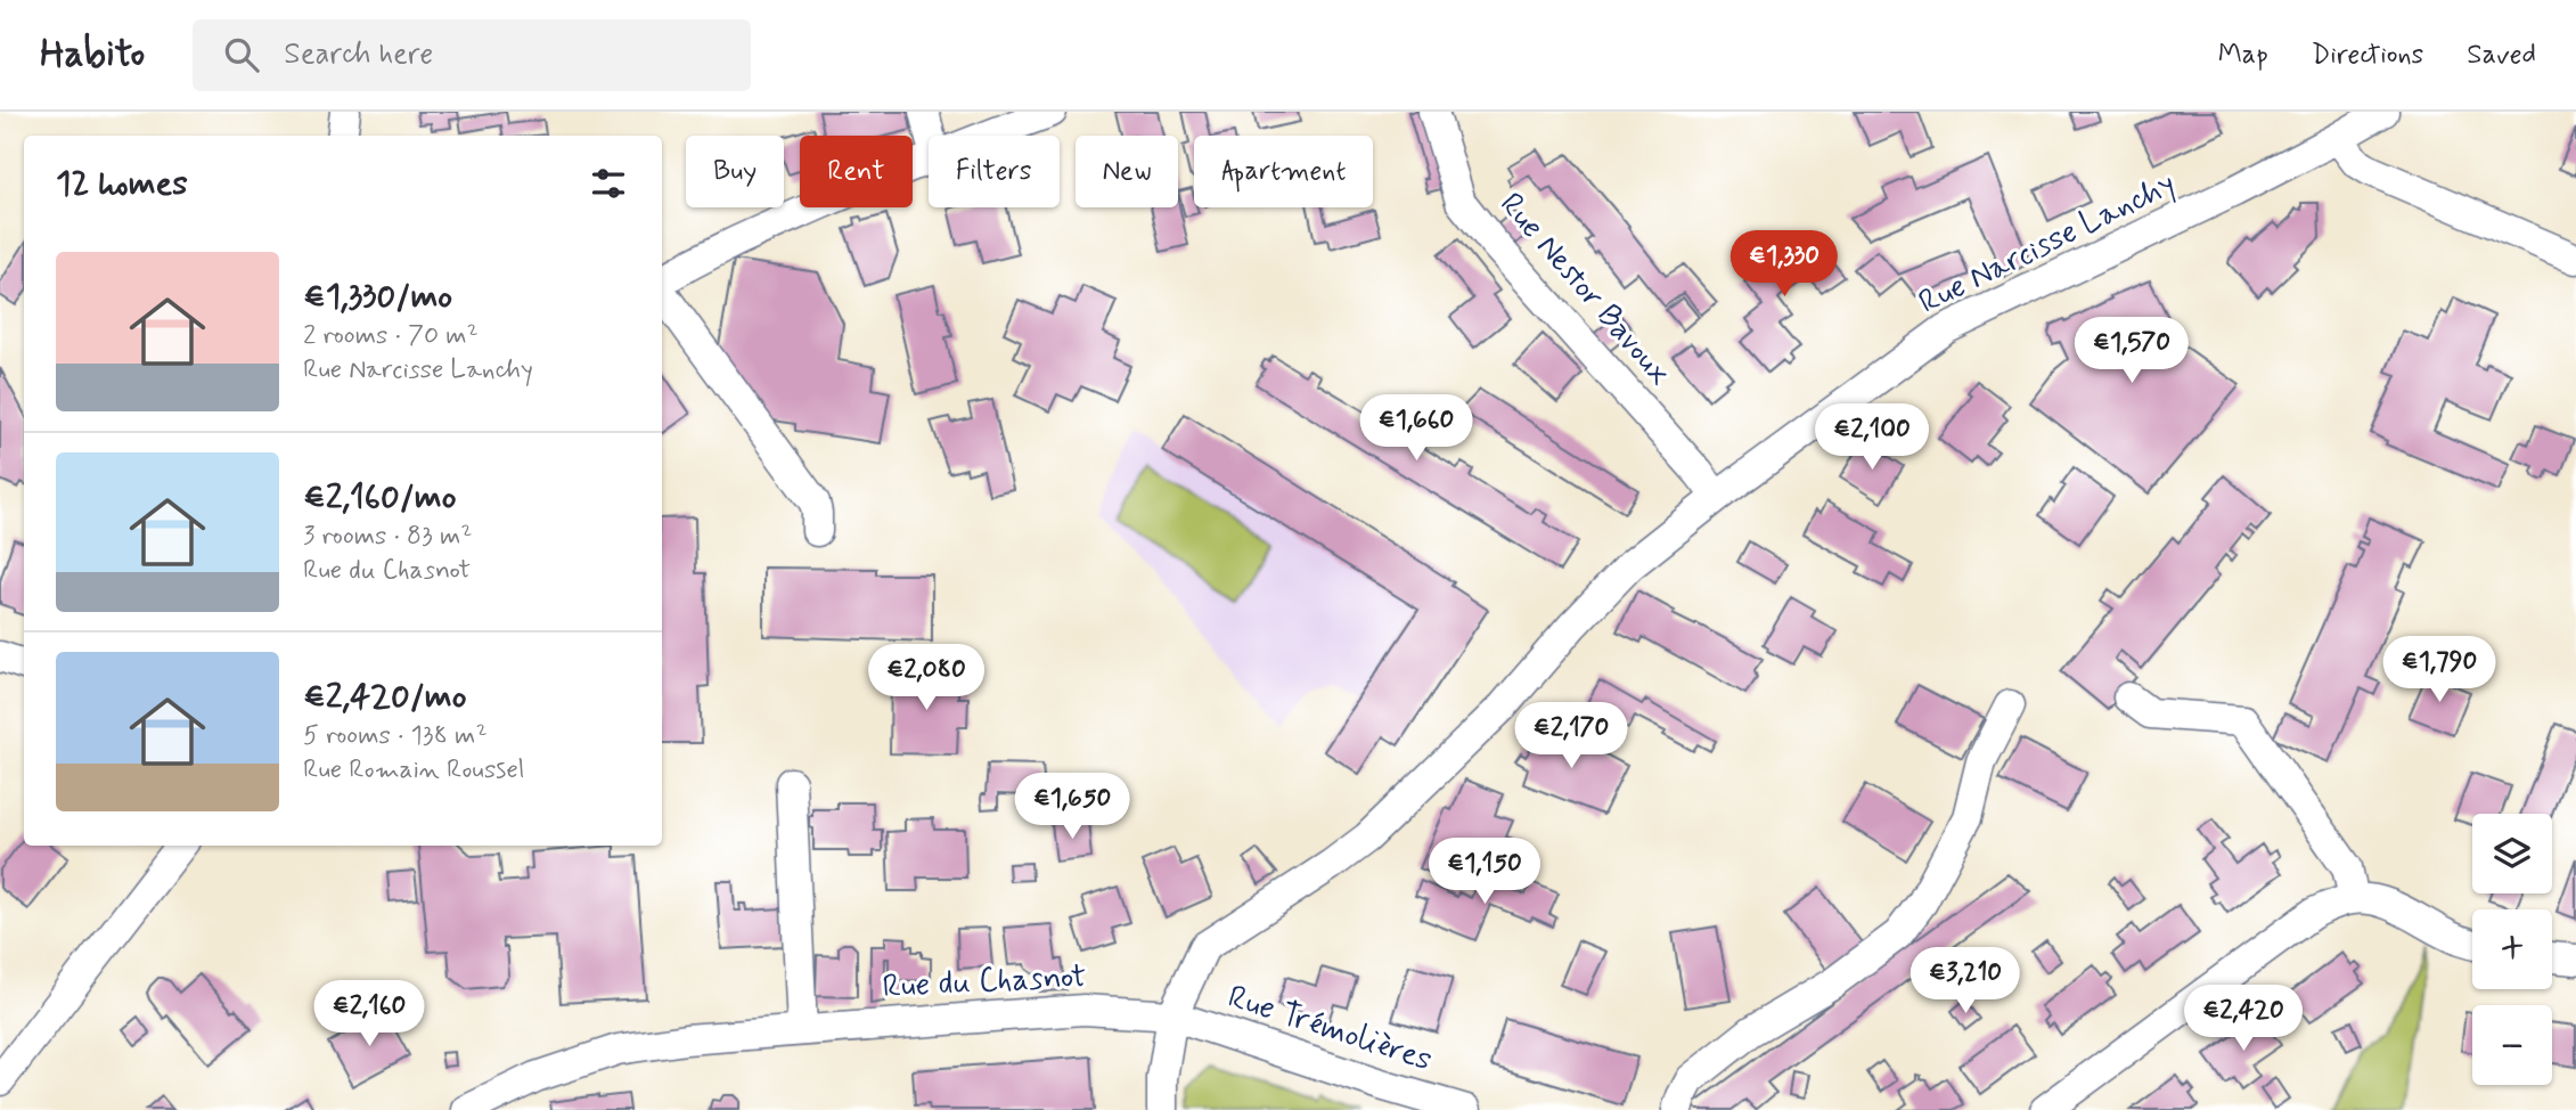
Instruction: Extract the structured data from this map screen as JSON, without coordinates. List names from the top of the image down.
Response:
{
  "streets": {
    "street": [
      "Rue Narcisse Lanchy",
      "Rue Nestor Bavoux",
      "Rue du Chasnot",
      "Rue Trémolières"
    ]
  },
  "crossings": [
    ["Rue Narcisse Lanchy", "Rue Nestor Bavoux"],
    ["Rue Narcisse Lanchy", "Rue du Chasnot"],
    ["Rue Narcisse Lanchy", "Rue Trémolières"],
    ["Rue du Chasnot", "Rue Trémolières"]
  ],
  "page": {
    "header": "Habito",
    "search": "Search here",
    "nav": ["Map", "Directions", "Saved"],
    "chip": [
      "Buy",
      "Rent",
      "Filters",
      "New",
      "Apartment"
    ],
    "heading": "12 homes",
    "price": [
      "€1,330",
      "€1,570",
      "€1,660",
      "€2,100",
      "€1,790",
      "€2,080",
      "€2,170",
      "€1,650",
      "€1,150",
      "€3,210",
      "€2,160",
      "€2,420"
    ],
    "list": [
      {
        "name": "€1,330/mo",
        "note": "2 rooms · 70 m² · Rue Narcisse Lanchy"
      },
      {
        "name": "€2,160/mo",
        "note": "3 rooms · 83 m² · Rue du Chasnot"
      },
      {
        "name": "€2,420/mo",
        "note": "5 rooms · 138 m² · Rue Romain Roussel"
      }
    ],
    "map_buttons": ["+", "−"]
  }
}
